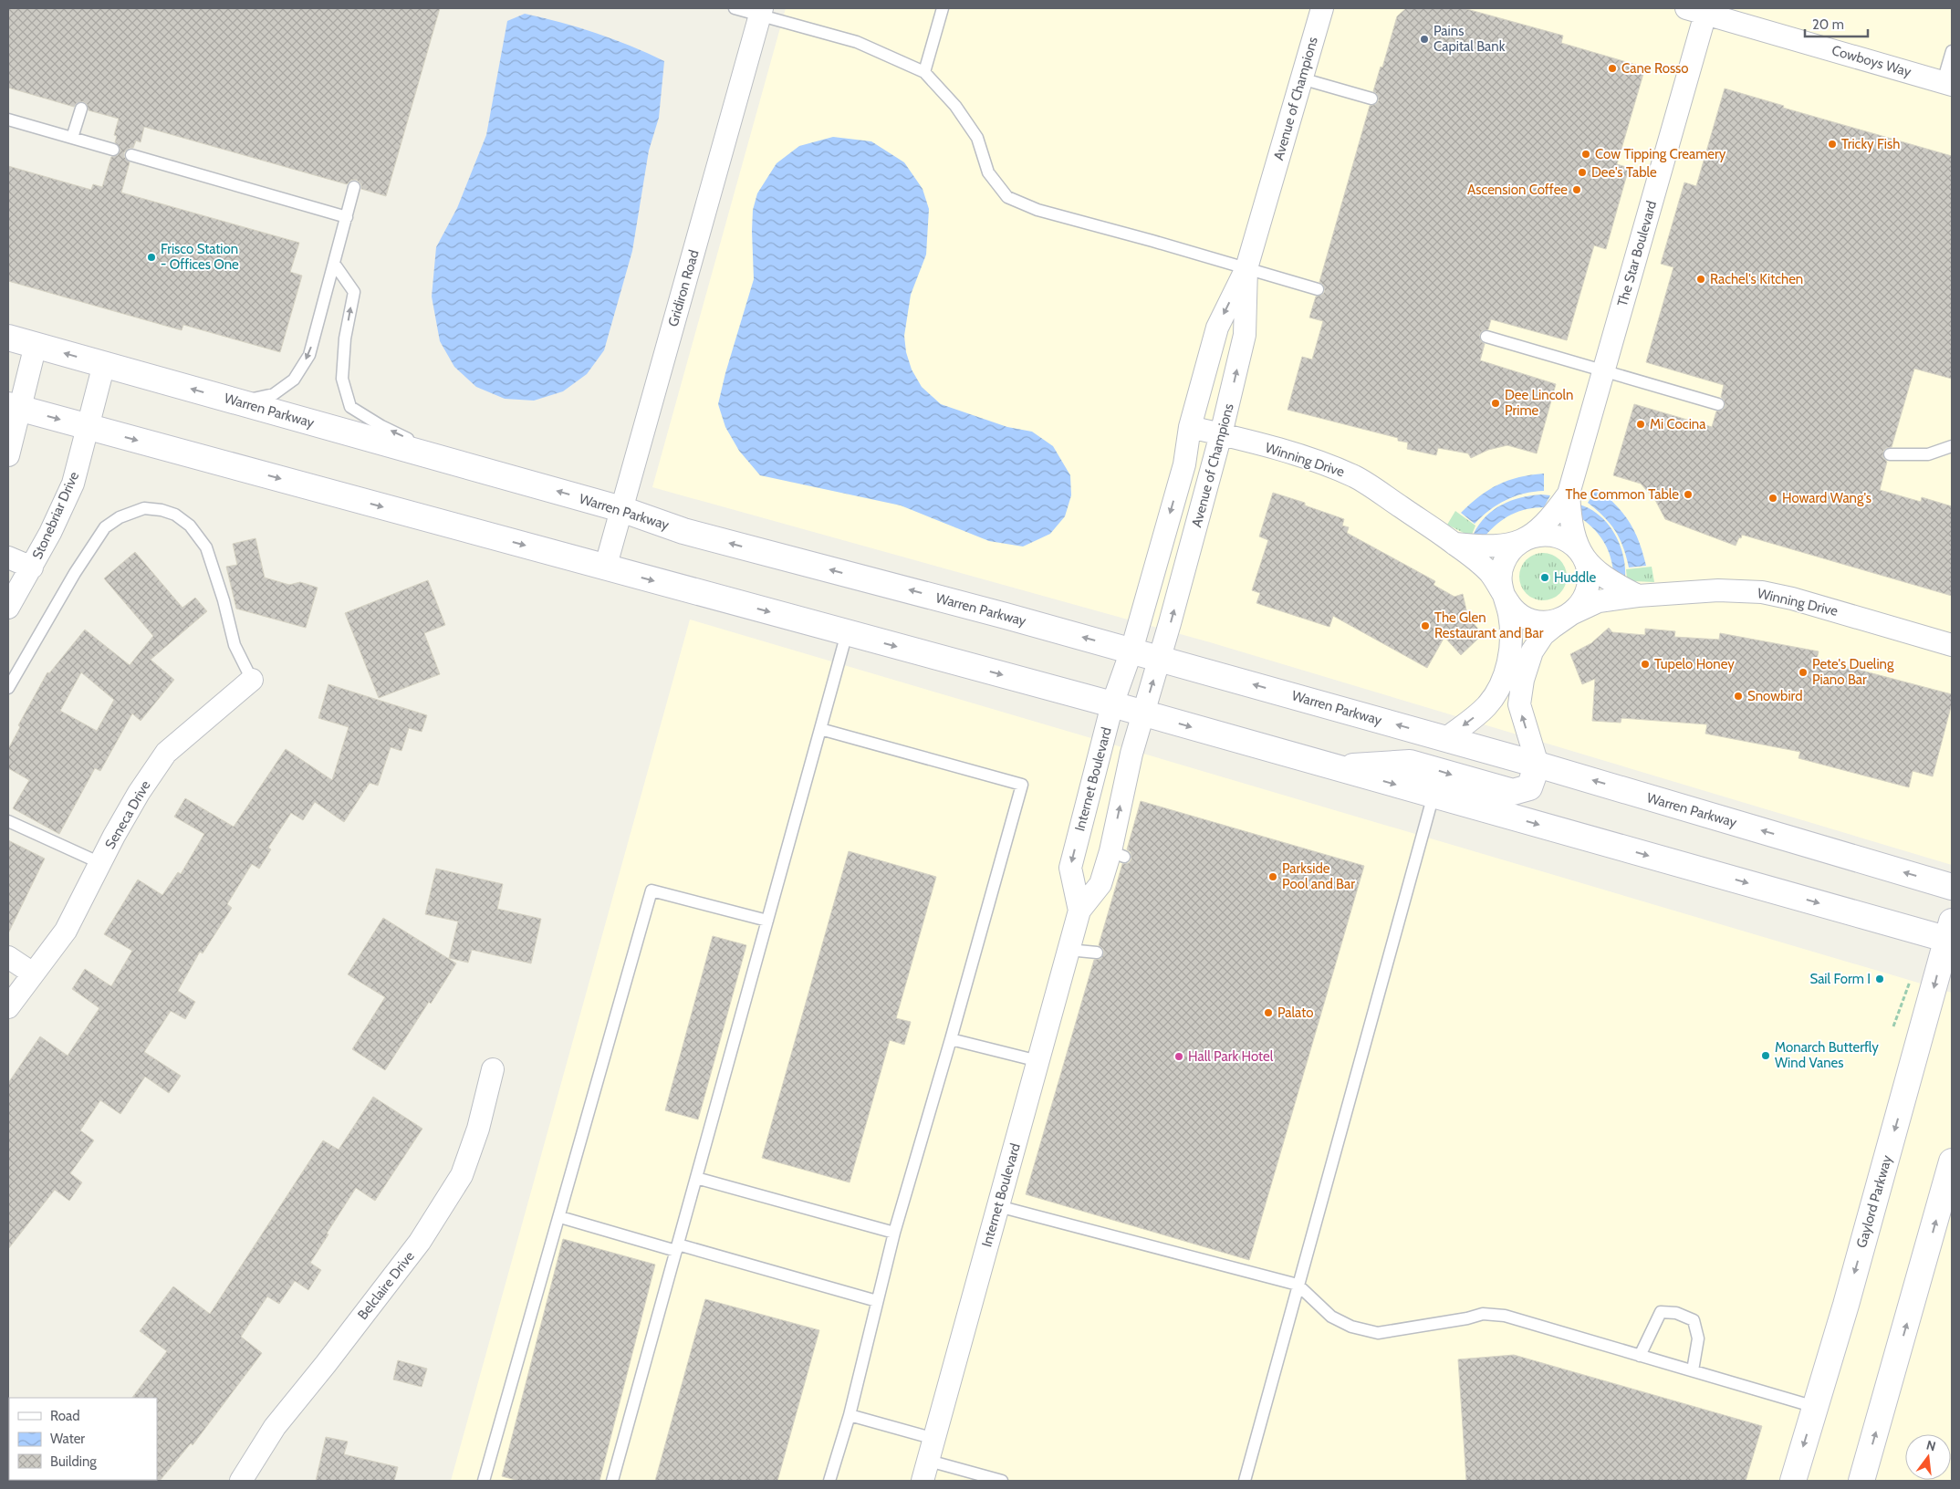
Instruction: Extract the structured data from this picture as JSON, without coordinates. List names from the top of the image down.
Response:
{
  "streets": {
    "main road": ["Warren Parkway", "Gaylord Parkway"],
    "street": [
      "Cowboys Way",
      "Avenue of Champions",
      "The Star Boulevard",
      "Gridiron Road",
      "Winning Drive",
      "Stonebriar Drive",
      "Internet Boulevard",
      "Seneca Drive",
      "Belclaire Drive"
    ]
  },
  "crossings": [
    ["Cowboys Way", "The Star Boulevard"],
    ["Avenue of Champions", "Warren Parkway"],
    ["Avenue of Champions", "Winning Drive"],
    ["Avenue of Champions", "Internet Boulevard"],
    ["The Star Boulevard", "Winning Drive"],
    ["Gridiron Road", "Warren Parkway"],
    ["Warren Parkway", "Stonebriar Drive"],
    ["Warren Parkway", "Internet Boulevard"]
  ],
  "places": [
    "Pains Capital Bank",
    "Cane Rosso",
    "Tricky Fish",
    "Cow Tipping Creamery",
    "Dee's Table",
    "Ascension Coffee",
    "Frisco Station - Offices One",
    "Rachel's Kitchen",
    "Dee Lincoln Prime",
    "Mi Cocina",
    "The Common Table",
    "Howard Wang's",
    "Huddle",
    "The Glen Restaurant and Bar",
    "Tupelo Honey",
    "Pete's Dueling Piano Bar",
    "Snowbird",
    "Parkside Pool and Bar",
    "Sail Form I",
    "Palato",
    "Monarch Butterfly Wind Vanes",
    "Hall Park Hotel"
  ],
  "legend": ["Road", "Water", "Building"],
  "scale_bar": "20 m",
  "north": "top"
}
